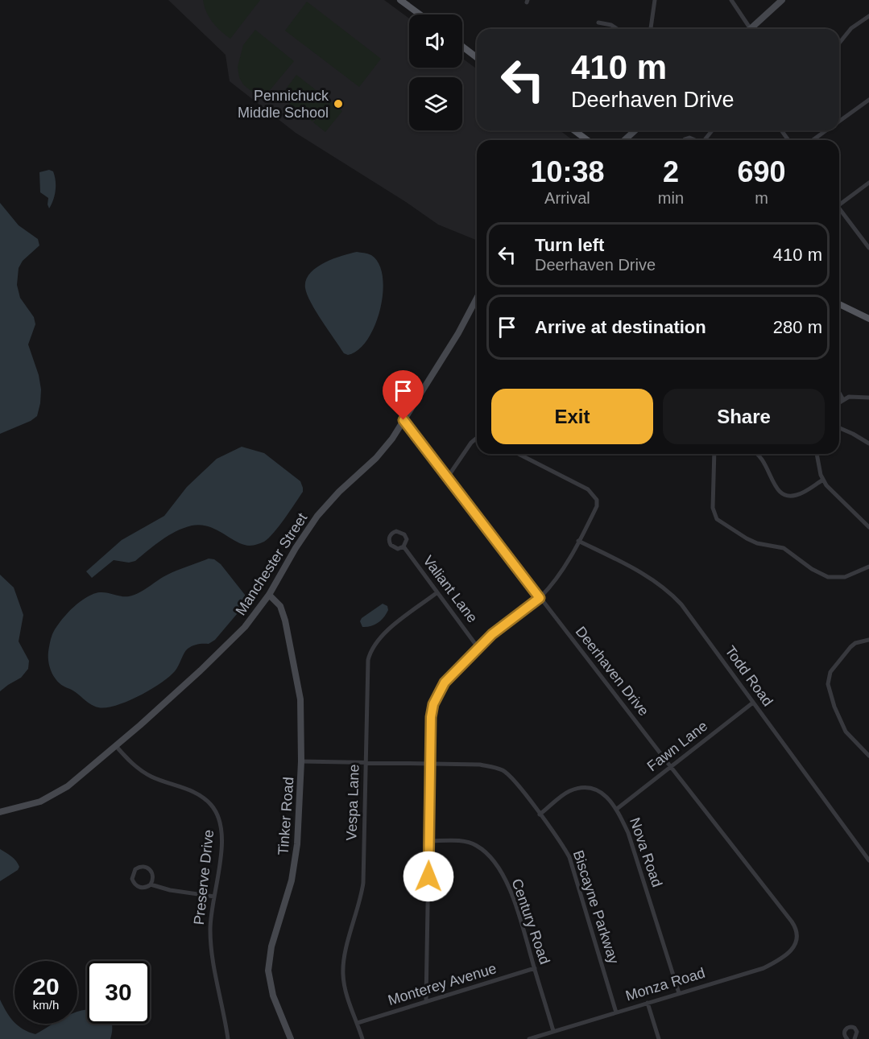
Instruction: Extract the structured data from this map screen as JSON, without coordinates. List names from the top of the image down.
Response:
{
  "streets": {
    "street": [
      "Manchester Street",
      "Valiant Lane",
      "Deerhaven Drive",
      "Todd Road",
      "Fawn Lane",
      "Vespa Lane",
      "Tinker Road",
      "Nova Road",
      "Preserve Drive",
      "Biscayne Parkway",
      "Century Road",
      "Monterey Avenue",
      "Monza Road"
    ]
  },
  "crossings": [
    ["Manchester Street", "Deerhaven Drive"],
    ["Manchester Street", "Tinker Road"],
    ["Manchester Street", "Preserve Drive"],
    ["Valiant Lane", "Vespa Lane"],
    ["Deerhaven Drive", "Fawn Lane"],
    ["Deerhaven Drive", "Monza Road"],
    ["Todd Road", "Fawn Lane"],
    ["Fawn Lane", "Nova Road"],
    ["Vespa Lane", "Biscayne Parkway"],
    ["Vespa Lane", "Monterey Avenue"],
    ["Tinker Road", "Biscayne Parkway"],
    ["Nova Road", "Biscayne Parkway"],
    ["Nova Road", "Monza Road"],
    ["Biscayne Parkway", "Monza Road"],
    ["Century Road", "Monterey Avenue"],
    ["Century Road", "Monza Road"]
  ],
  "places": ["Pennichuck Middle School"],
  "page": {
    "turn": ["410 m", "Deerhaven Drive"],
    "eta": [
      "10:38",
      "Arrival",
      "2",
      "min",
      "690",
      "m"
    ],
    "list": [
      {
        "name": "Turn left",
        "note": "Deerhaven Drive",
        "value": "410 m"
      },
      {
        "name": "Arrive at destination",
        "value": "280 m"
      }
    ],
    "buttons": ["Exit", "Share"],
    "speed": "20 km/h",
    "limit": "30"
  }
}
